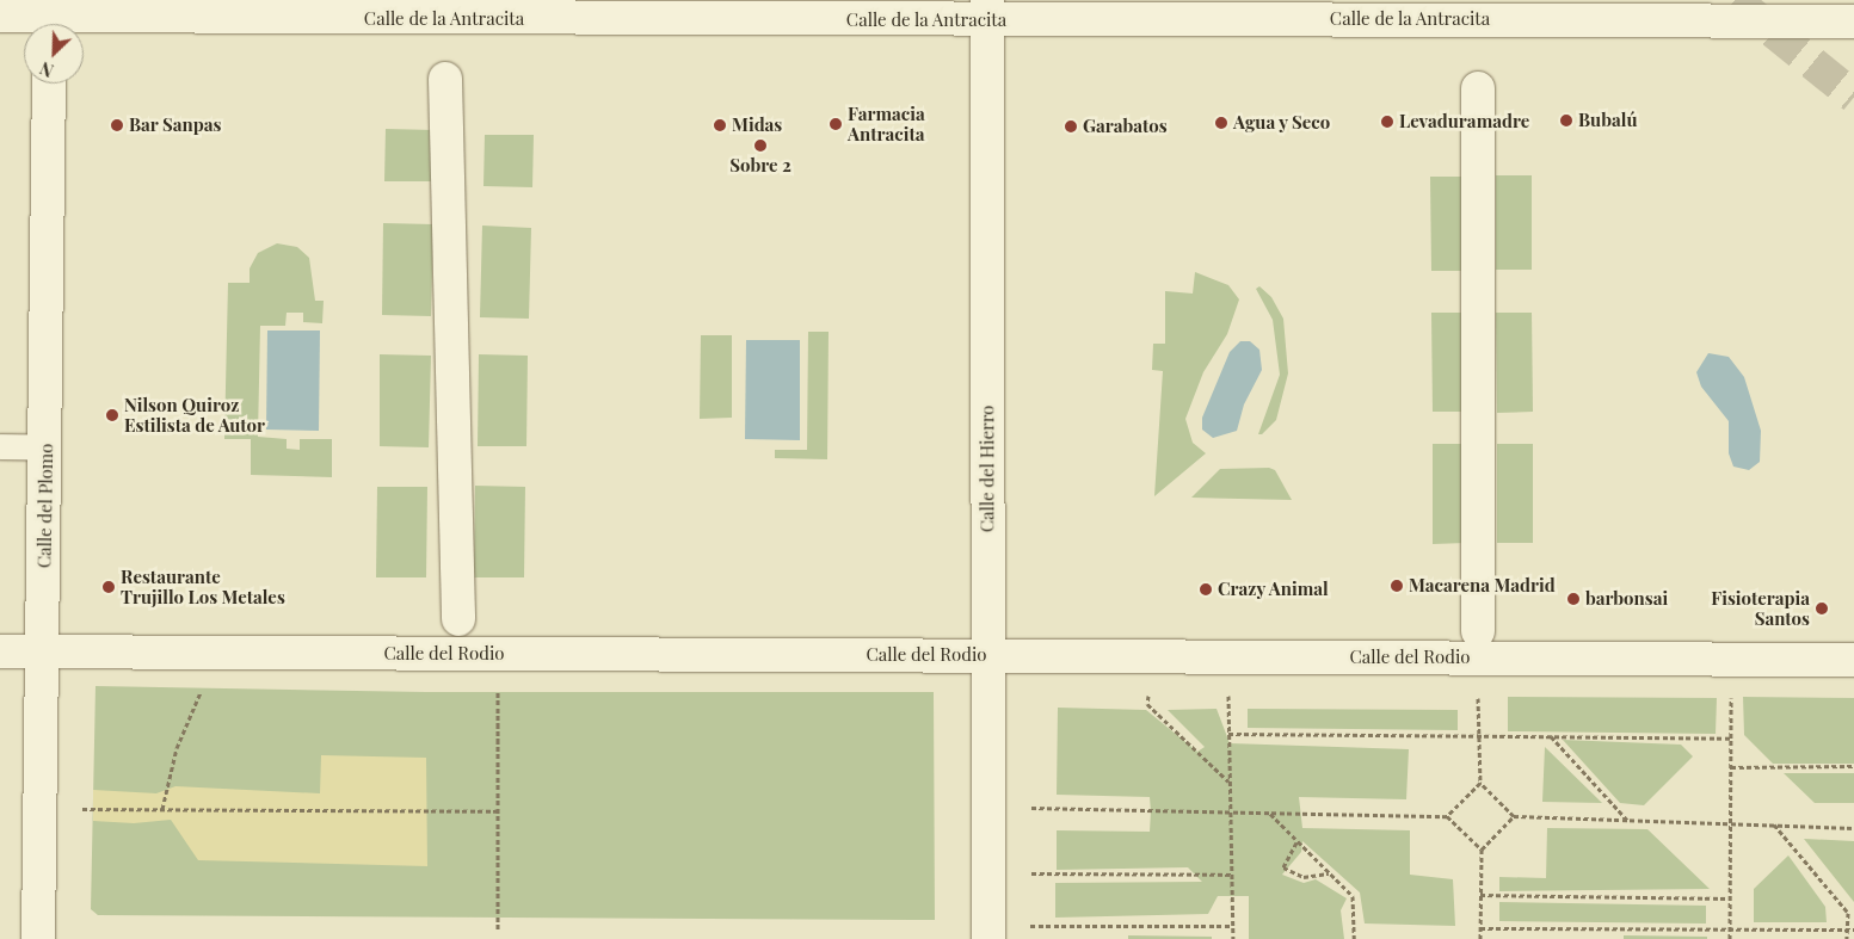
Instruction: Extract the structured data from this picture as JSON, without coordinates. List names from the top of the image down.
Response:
{
  "streets": {
    "street": [
      "Calle de la Antracita",
      "Calle del Hierro",
      "Calle del Plomo",
      "Calle del Rodio"
    ]
  },
  "crossings": [
    ["Calle de la Antracita", "Calle del Hierro"],
    ["Calle del Hierro", "Calle del Rodio"],
    ["Calle del Plomo", "Calle del Rodio"]
  ],
  "places": [
    "Bubalú",
    "Levaduramadre",
    "Agua y Seco",
    "Farmacia Antracita",
    "Bar Sanpas",
    "Midas",
    "Garabatos",
    "Sobre 2",
    "Nilson Quiroz Estilista de Autor",
    "Macarena Madrid",
    "Restaurante Trujillo Los Metales",
    "Crazy Animal",
    "barbonsai",
    "Fisioterapia Santos"
  ],
  "north": "bottom left"
}
